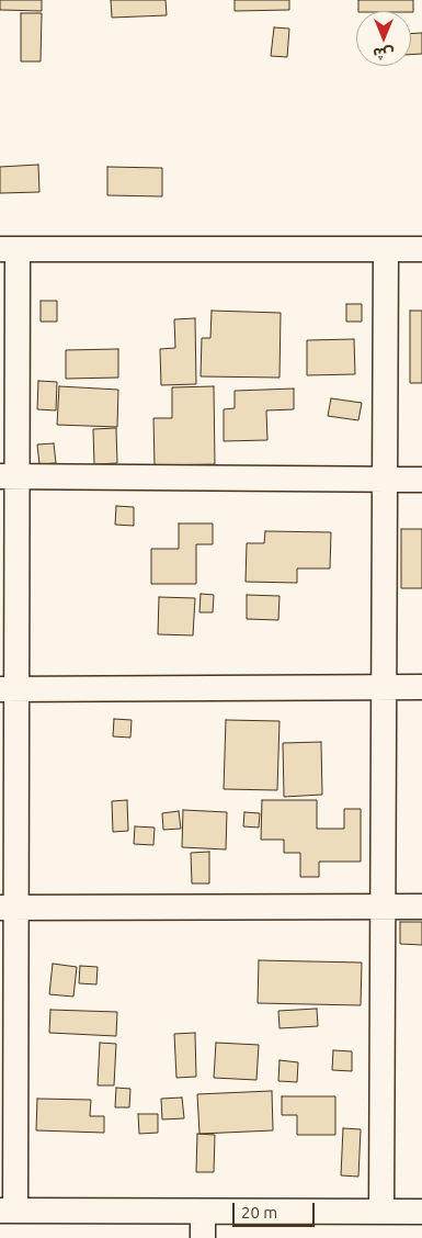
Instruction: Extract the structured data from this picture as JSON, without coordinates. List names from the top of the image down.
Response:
{
  "scale_bar": "20 m",
  "north": "bottom"
}
